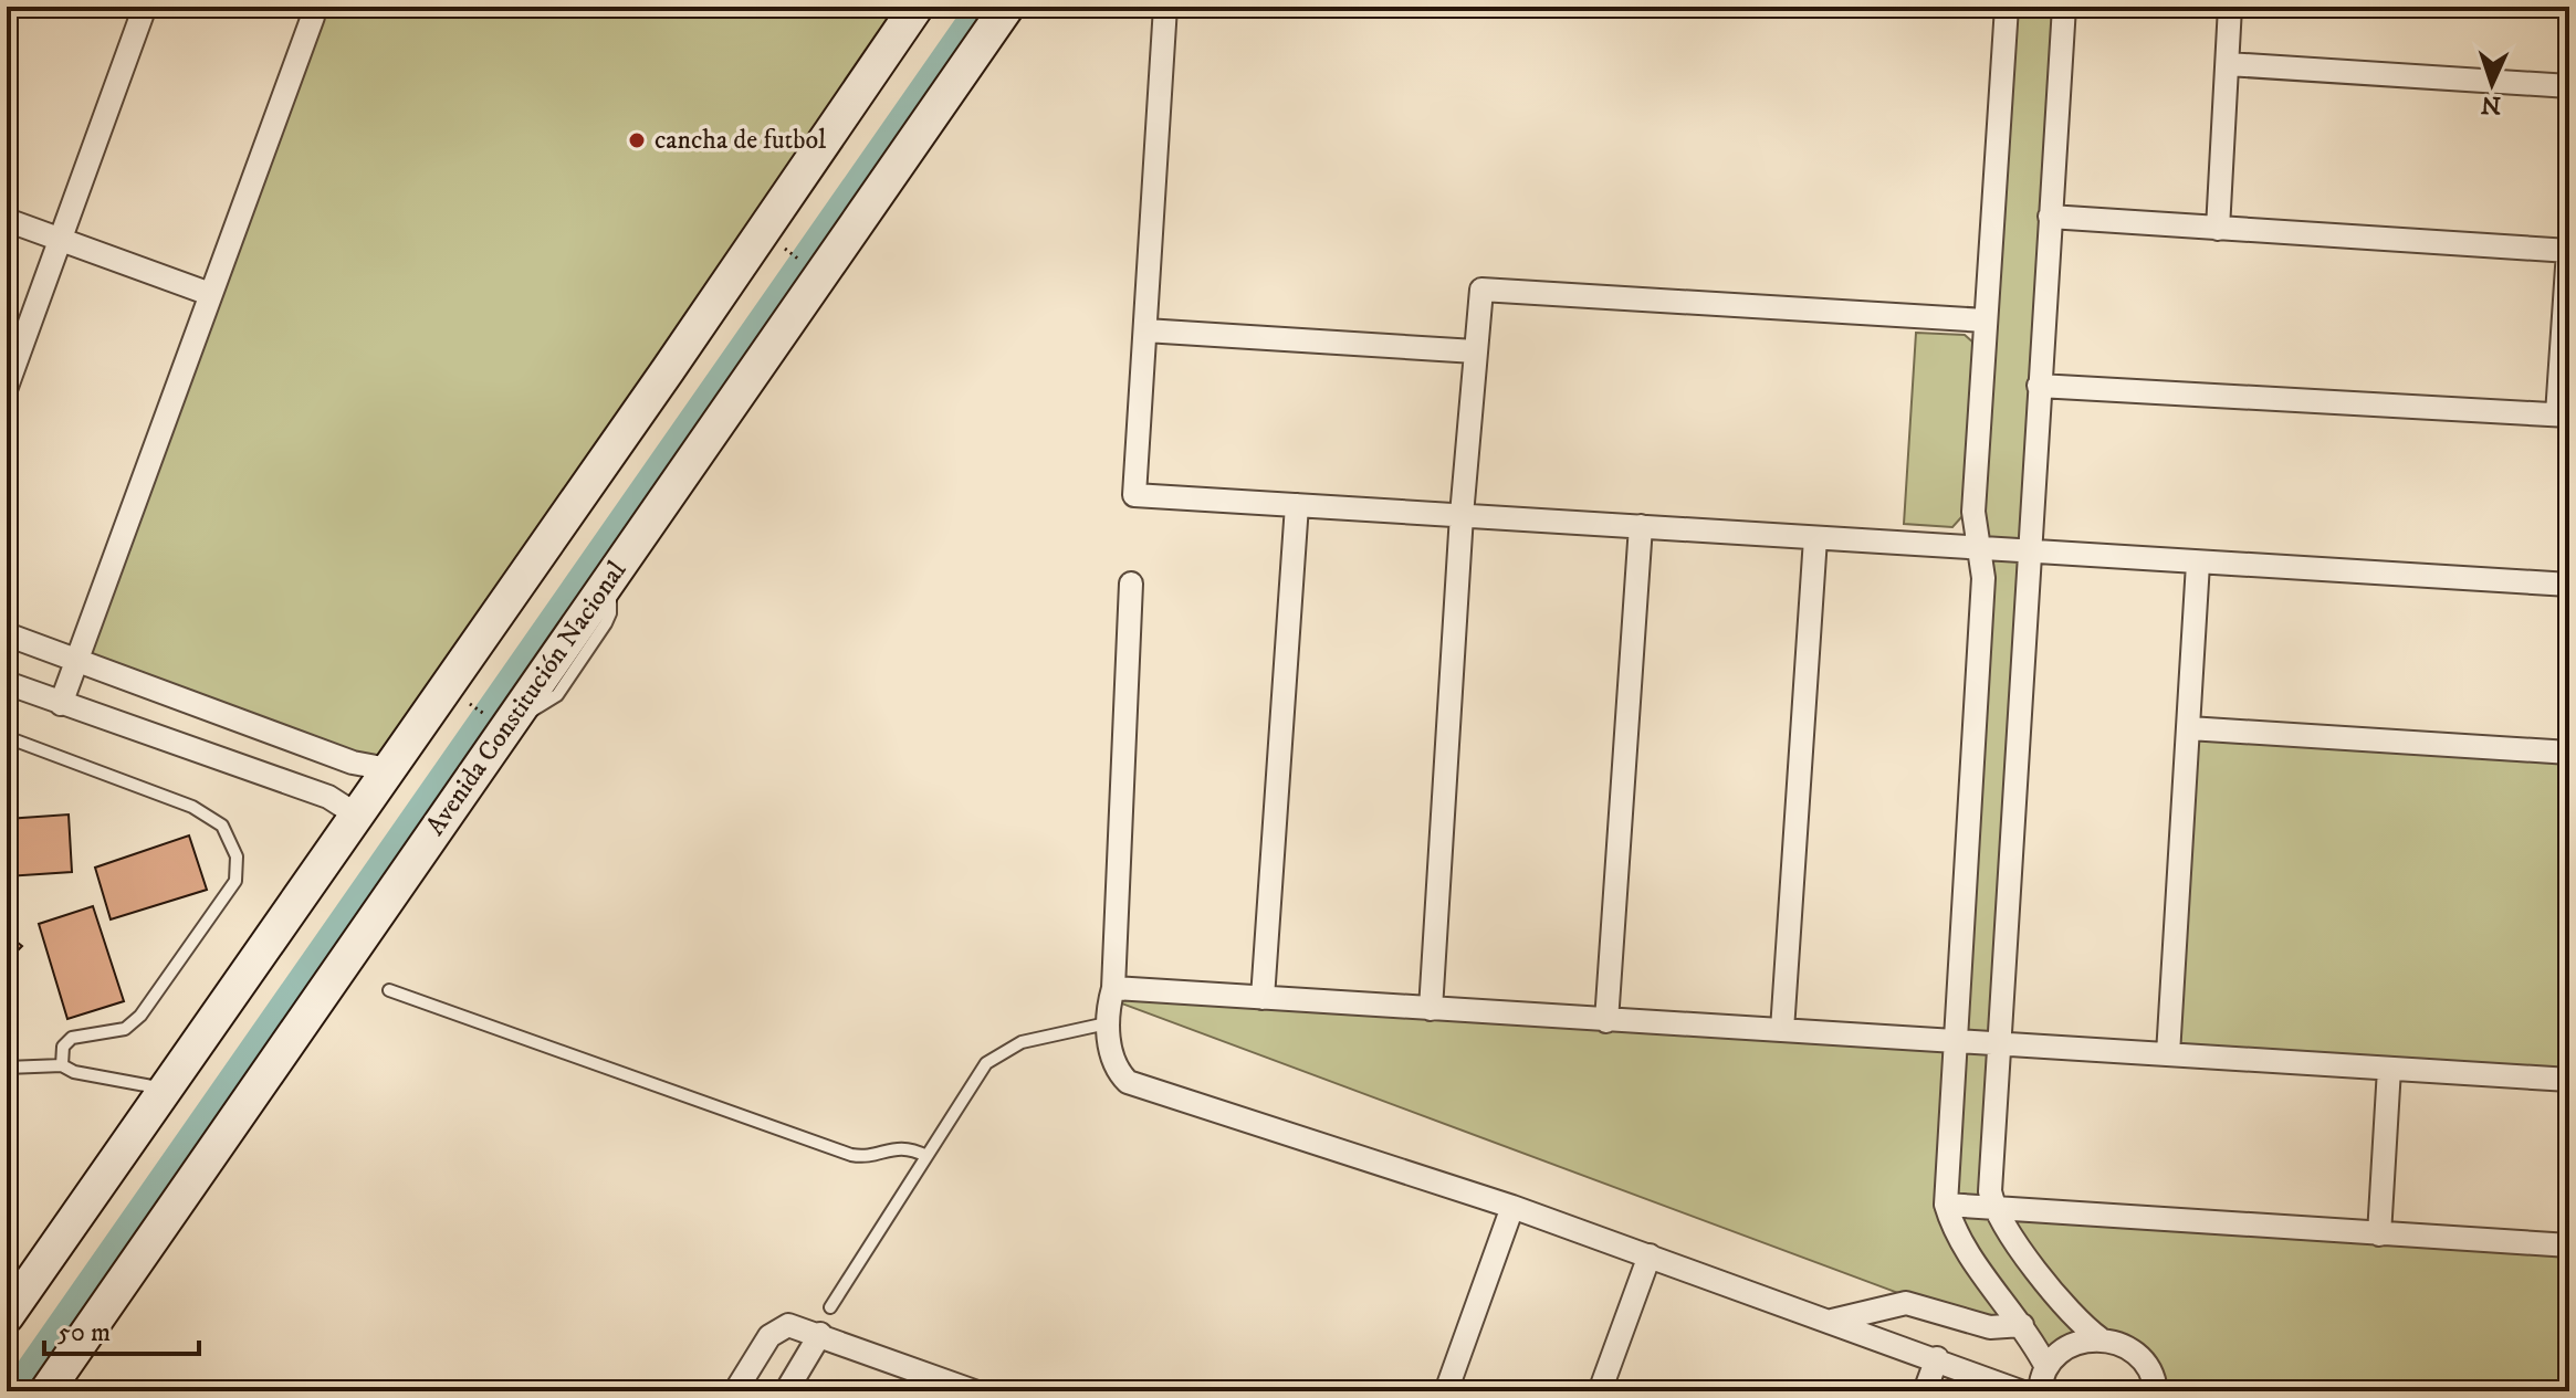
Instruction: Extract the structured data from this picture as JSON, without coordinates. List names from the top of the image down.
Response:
{
  "streets": {
    "main road": ["Avenida Constitución Nacional"]
  },
  "places": ["cancha de futbol"],
  "scale_bar": "50 m",
  "north": "bottom"
}
